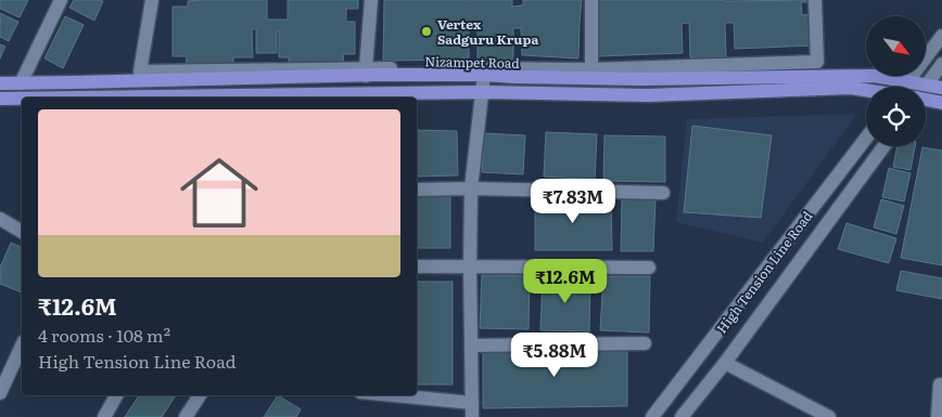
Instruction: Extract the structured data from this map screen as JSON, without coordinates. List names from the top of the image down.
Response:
{
  "streets": {
    "main road": ["Nizampet Road"],
    "street": ["High Tension Line Road"]
  },
  "places": ["Vertex Sadguru Krupa"],
  "north": "bottom right",
  "page": {
    "list": [
      {
        "name": "₹12.6M",
        "note": "4 rooms · 108 m² · High Tension Line Road"
      }
    ],
    "price": ["₹7.83M", "₹12.6M", "₹5.88M"]
  }
}
